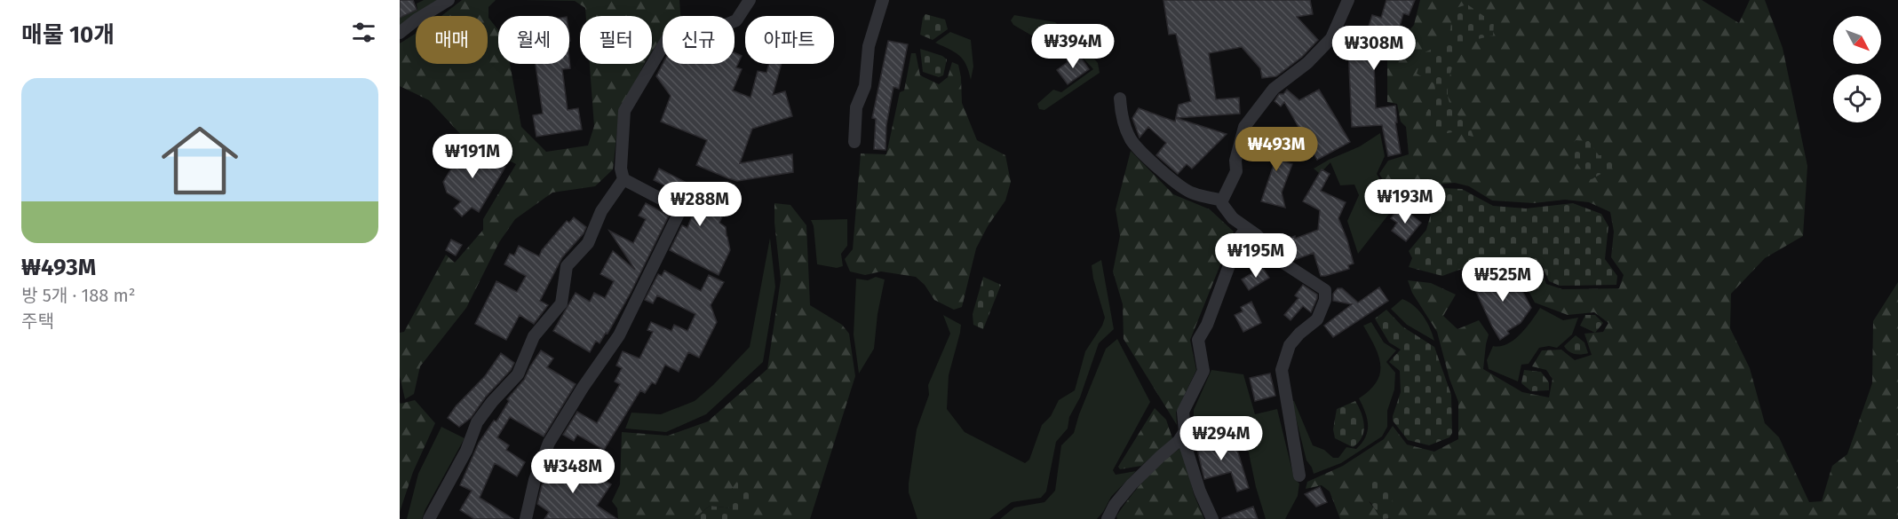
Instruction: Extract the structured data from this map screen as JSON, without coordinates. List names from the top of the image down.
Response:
{
  "north": "bottom right",
  "page": {
    "heading": "매물 10개",
    "chip": [
      "매매",
      "월세",
      "필터",
      "신규",
      "아파트"
    ],
    "price": [
      "₩394M",
      "₩308M",
      "₩493M",
      "₩191M",
      "₩193M",
      "₩288M",
      "₩195M",
      "₩525M",
      "₩294M",
      "₩348M"
    ],
    "list": [
      {
        "name": "₩493M",
        "note": "방 5개 · 188 m² · 주택"
      }
    ]
  }
}
